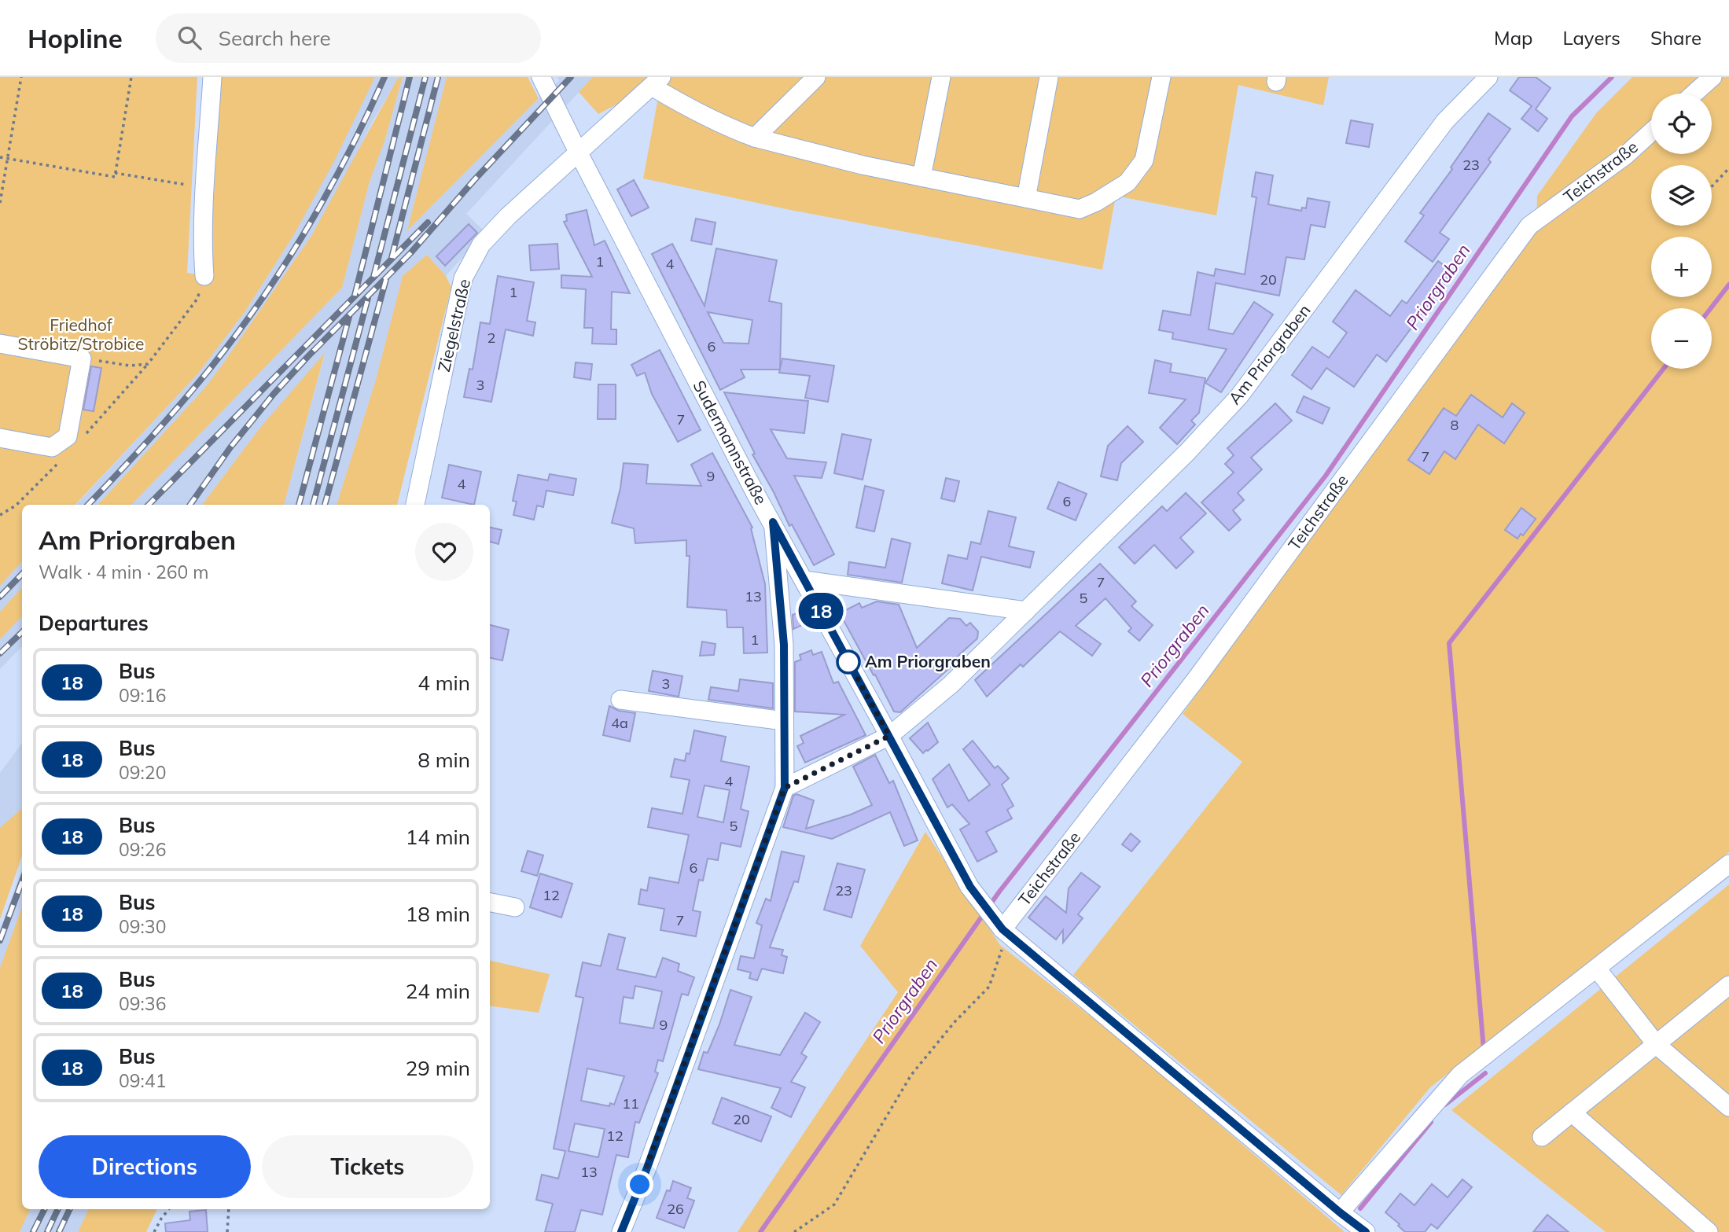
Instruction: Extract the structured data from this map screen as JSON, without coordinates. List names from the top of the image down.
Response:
{
  "streets": {
    "street": [
      "Teichstraße",
      "Ziegelstraße",
      "Am Priorgraben",
      "Sudermannstraße"
    ]
  },
  "crossings": [
    ["Teichstraße", "Sudermannstraße"],
    ["Ziegelstraße", "Sudermannstraße"],
    ["Am Priorgraben", "Sudermannstraße"]
  ],
  "water": ["Priorgraben"],
  "parks": ["Friedhof Ströbitz/Strobice"],
  "places": ["Am Priorgraben"],
  "lines": ["bus line 18"],
  "house_numbers": [
    "23",
    "1",
    "4",
    "20",
    "1",
    "2",
    "6",
    "3",
    "7",
    "8",
    "7",
    "9",
    "4",
    "6",
    "7",
    "13",
    "5",
    "1",
    "3",
    "4a",
    "4",
    "5",
    "6",
    "23",
    "12",
    "7",
    "9",
    "11",
    "20",
    "12",
    "13",
    "26"
  ],
  "page": {
    "header": "Hopline",
    "search": "Search here",
    "nav": ["Map", "Layers", "Share"],
    "on_map": "18",
    "map_buttons": ["+", "−"],
    "heading": [
      ["Am Priorgraben", "Walk · 4 min · 260 m"],
      "Departures"
    ],
    "list": [
      {
        "mark": "18",
        "name": "Bus",
        "note": "09:16",
        "value": "4 min"
      },
      {
        "mark": "18",
        "name": "Bus",
        "note": "09:20",
        "value": "8 min"
      },
      {
        "mark": "18",
        "name": "Bus",
        "note": "09:26",
        "value": "14 min"
      },
      {
        "mark": "18",
        "name": "Bus",
        "note": "09:30",
        "value": "18 min"
      },
      {
        "mark": "18",
        "name": "Bus",
        "note": "09:36",
        "value": "24 min"
      },
      {
        "mark": "18",
        "name": "Bus",
        "note": "09:41",
        "value": "29 min"
      }
    ],
    "buttons": ["Directions", "Tickets"]
  }
}
